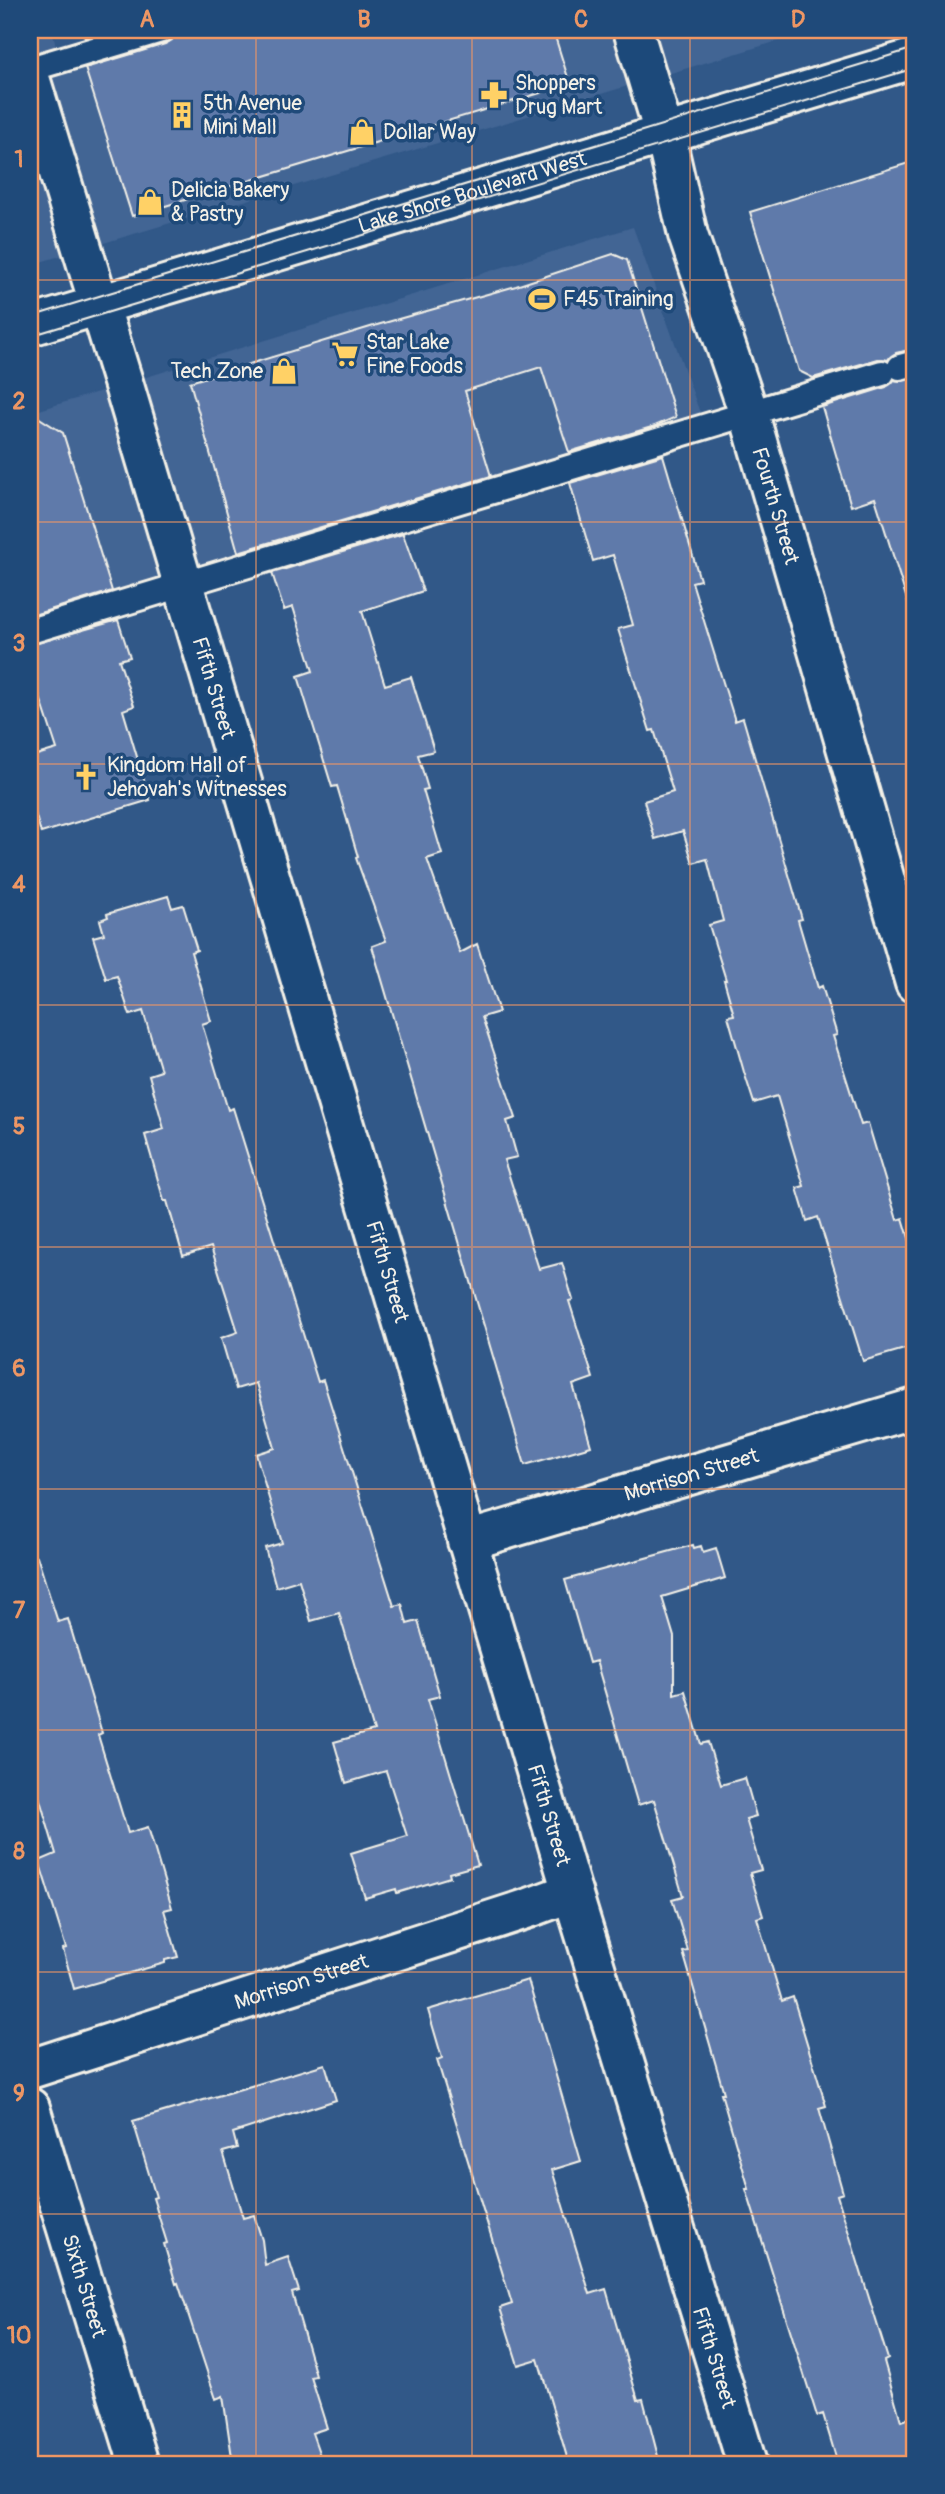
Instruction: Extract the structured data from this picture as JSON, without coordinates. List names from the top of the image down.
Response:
{
  "streets": {
    "street": [
      "Lake Shore Boulevard West",
      "Fourth Street",
      "Fifth Street",
      "Morrison Street",
      "Sixth Street"
    ]
  },
  "crossings": [
    ["Lake Shore Boulevard West", "Fourth Street"],
    ["Lake Shore Boulevard West", "Fifth Street"],
    ["Fifth Street", "Morrison Street"]
  ],
  "places": {
    "pharmacy": ["Shoppers Drug Mart"],
    "building": ["5th Avenue Mini Mall"],
    "shop": ["Dollar Way", "Delicia Bakery & Pastry", "Tech Zone"],
    "sports": ["F45 Training"],
    "supermarket": ["Star Lake Fine Foods"],
    "church": ["Kingdom Hall of Jehovah's Witnesses"]
  },
  "grid": {
    "columns": [
      "A",
      "B",
      "C",
      "D"
    ],
    "rows": [
      "1",
      "2",
      "3",
      "4",
      "5",
      "6",
      "7",
      "8",
      "9",
      "10"
    ]
  }
}
